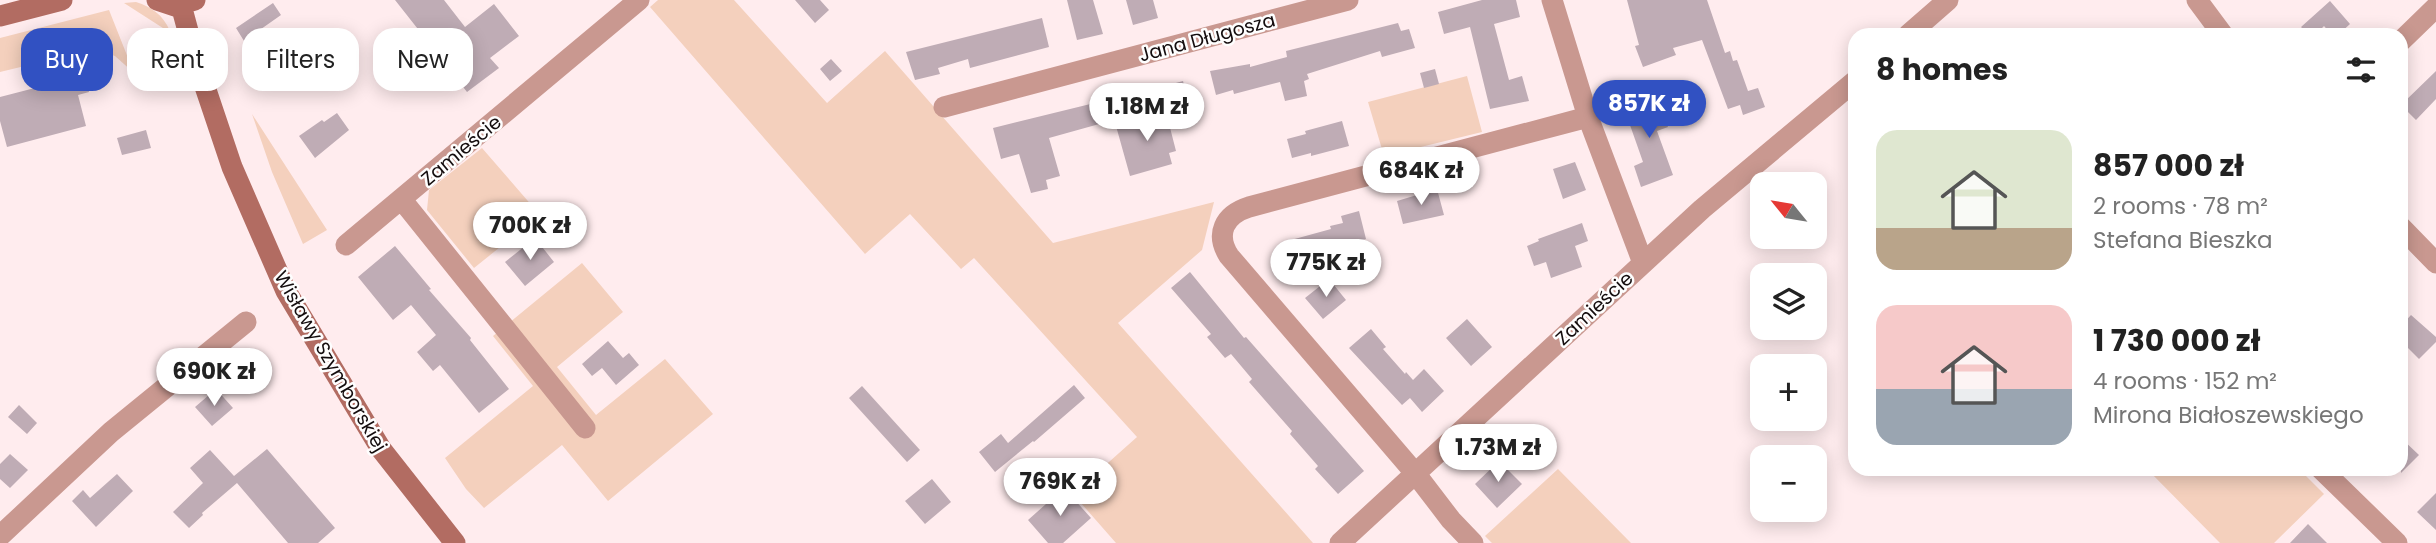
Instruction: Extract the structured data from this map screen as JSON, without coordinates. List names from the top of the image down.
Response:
{
  "streets": {
    "main road": ["Wisławy Szymborskiej"],
    "street": ["Jana Długosza", "Zamieście"]
  },
  "north": "top left",
  "page": {
    "chip": [
      "Buy",
      "Rent",
      "Filters",
      "New"
    ],
    "heading": "8 homes",
    "price": [
      "857K zł",
      "1.18M zł",
      "684K zł",
      "700K zł",
      "775K zł",
      "690K zł",
      "1.73M zł",
      "769K zł"
    ],
    "list": [
      {
        "name": "857 000 zł",
        "note": "2 rooms · 78 m² · Stefana Bieszka"
      },
      {
        "name": "1 730 000 zł",
        "note": "4 rooms · 152 m² · Mirona Białoszewskiego"
      }
    ],
    "map_buttons": ["+", "−"]
  }
}
